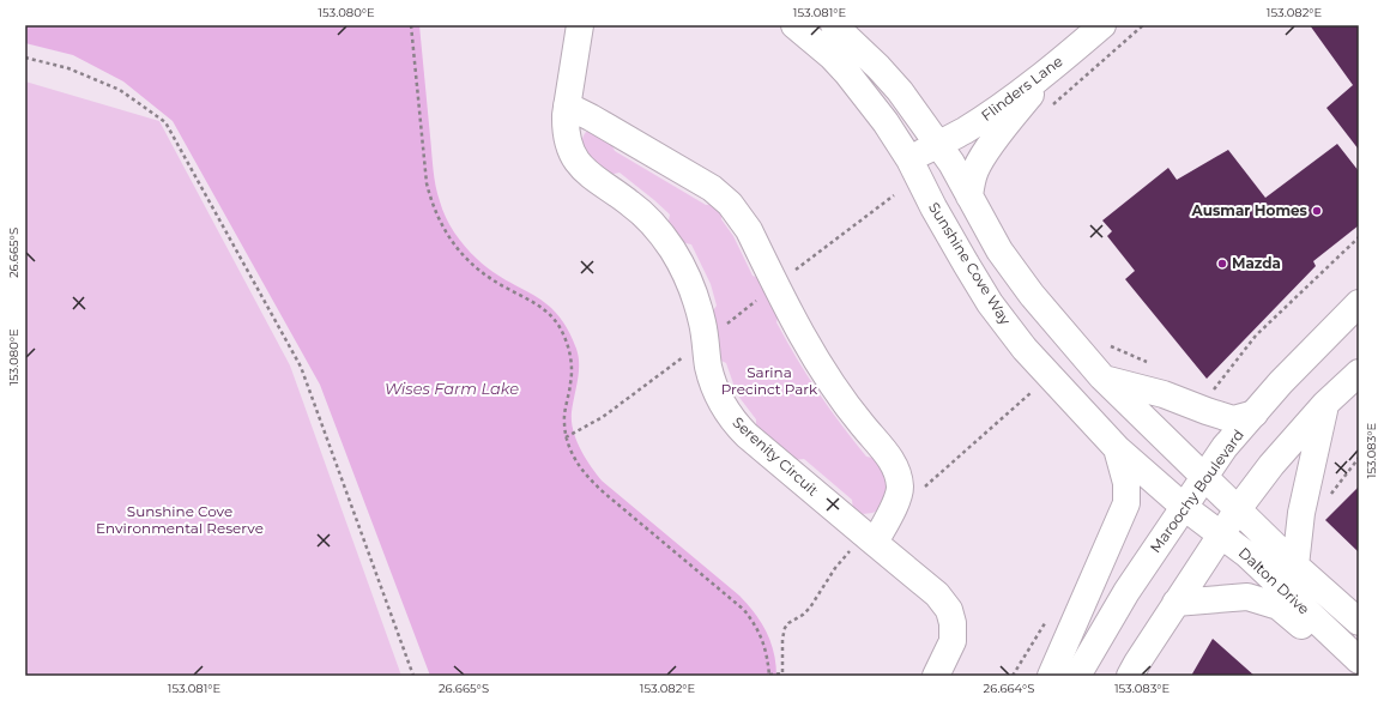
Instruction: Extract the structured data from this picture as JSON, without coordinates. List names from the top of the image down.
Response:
{
  "streets": {
    "street": [
      "Flinders Lane",
      "Sunshine Cove Way",
      "Serenity Circuit",
      "Maroochy Boulevard",
      "Dalton Drive"
    ]
  },
  "crossings": [
    ["Flinders Lane", "Sunshine Cove Way"],
    ["Sunshine Cove Way", "Maroochy Boulevard"],
    ["Sunshine Cove Way", "Dalton Drive"],
    ["Maroochy Boulevard", "Dalton Drive"]
  ],
  "water": ["Wises Farm Lake"],
  "parks": ["Sarina Precinct Park", "Sunshine Cove Environmental Reserve"],
  "places": ["Ausmar Homes", "Mazda"],
  "coordinates": [
    "153.080°E",
    "153.081°E",
    "153.082°E",
    "26.665°S",
    "153.083°E",
    "26.664°S"
  ]
}
